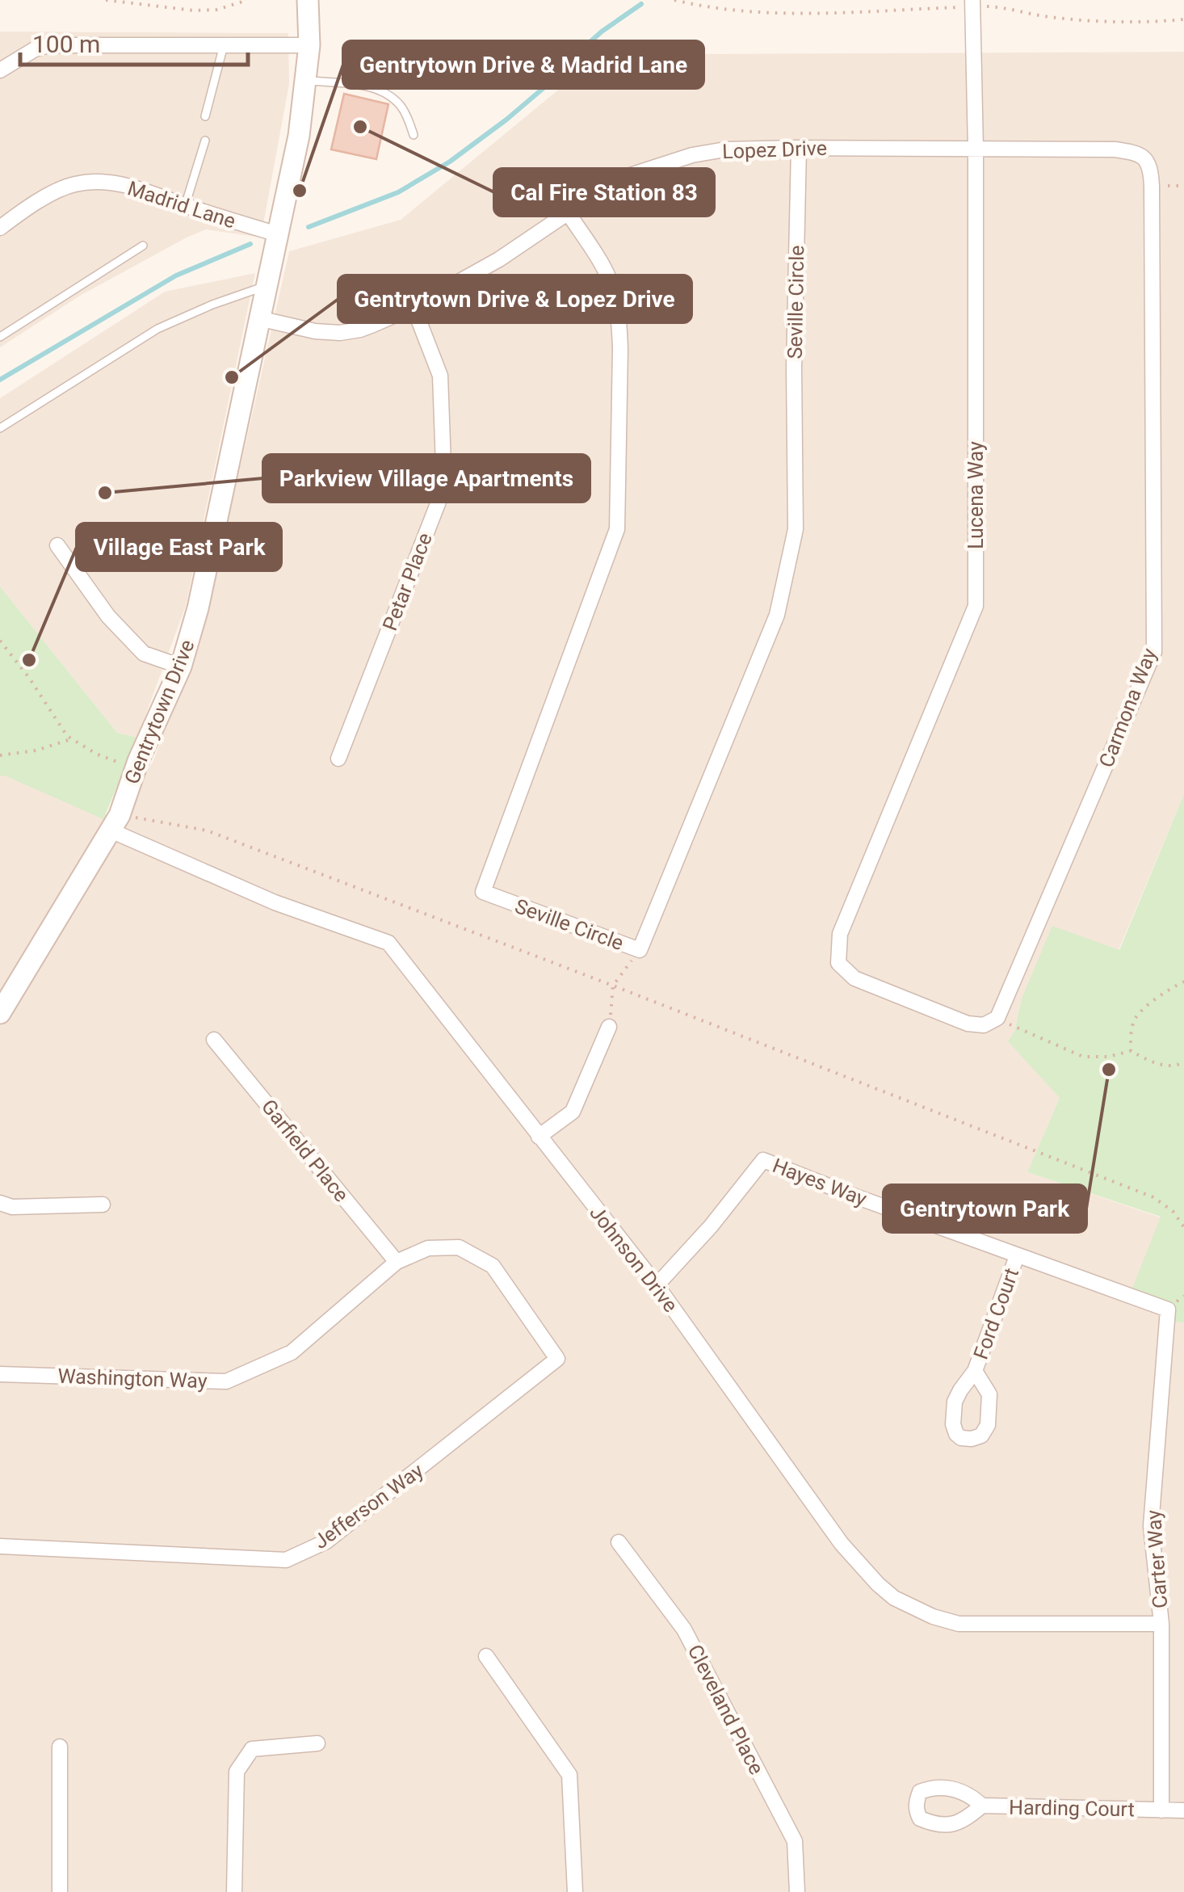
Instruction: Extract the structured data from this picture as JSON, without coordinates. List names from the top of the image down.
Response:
{
  "streets": {
    "street": [
      "Lopez Drive",
      "Madrid Lane",
      "Seville Circle",
      "Lucena Way",
      "Petar Place",
      "Carmona Way",
      "Gentrytown Drive",
      "Garfield Place",
      "Hayes Way",
      "Johnson Drive",
      "Ford Court",
      "Washington Way",
      "Jefferson Way",
      "Carter Way",
      "Cleveland Place",
      "Harding Court"
    ]
  },
  "crossings": [
    ["Lopez Drive", "Seville Circle"],
    ["Lopez Drive", "Lucena Way"],
    ["Lopez Drive", "Petar Place"],
    ["Lopez Drive", "Carmona Way"],
    ["Lopez Drive", "Gentrytown Drive"],
    ["Madrid Lane", "Gentrytown Drive"],
    ["Lucena Way", "Carmona Way"],
    ["Gentrytown Drive", "Johnson Drive"],
    ["Garfield Place", "Washington Way"],
    ["Hayes Way", "Johnson Drive"],
    ["Hayes Way", "Ford Court"],
    ["Hayes Way", "Carter Way"],
    ["Johnson Drive", "Carter Way"],
    ["Washington Way", "Jefferson Way"],
    ["Carter Way", "Harding Court"]
  ],
  "places": [
    "Cal Fire Station 83",
    "Gentrytown Drive & Madrid Lane",
    "Gentrytown Drive & Lopez Drive",
    "Parkview Village Apartments",
    "Village East Park",
    "Gentrytown Park"
  ],
  "scale_bar": "100 m"
}
